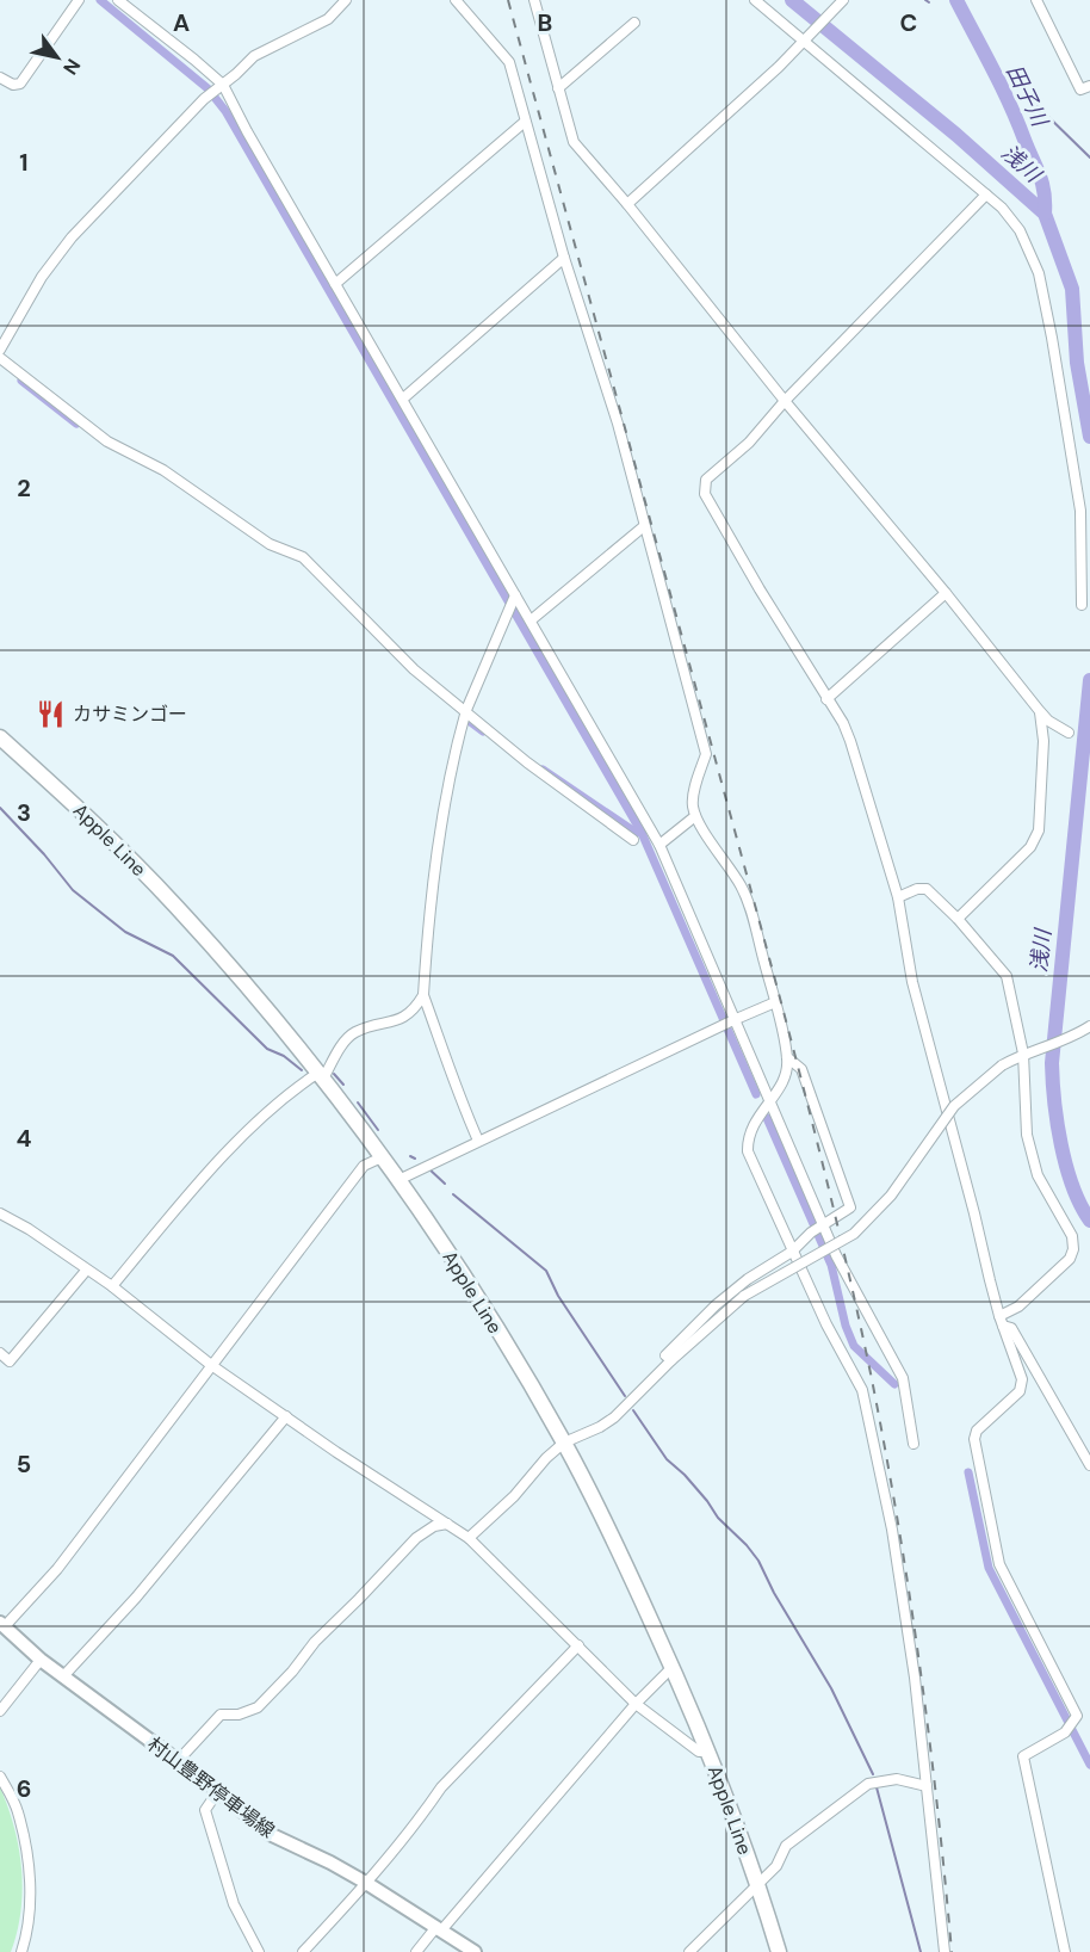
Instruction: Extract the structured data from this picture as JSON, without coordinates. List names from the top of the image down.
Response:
{
  "streets": {
    "highway": ["Apple Line"],
    "main road": ["村山豊野停車場線"]
  },
  "water": ["田子川", "浅川"],
  "places": {
    "restaurant": ["カサミンゴー"]
  },
  "north": "bottom right",
  "grid": {
    "columns": ["A", "B", "C"],
    "rows": [
      "1",
      "2",
      "3",
      "4",
      "5",
      "6"
    ]
  }
}
